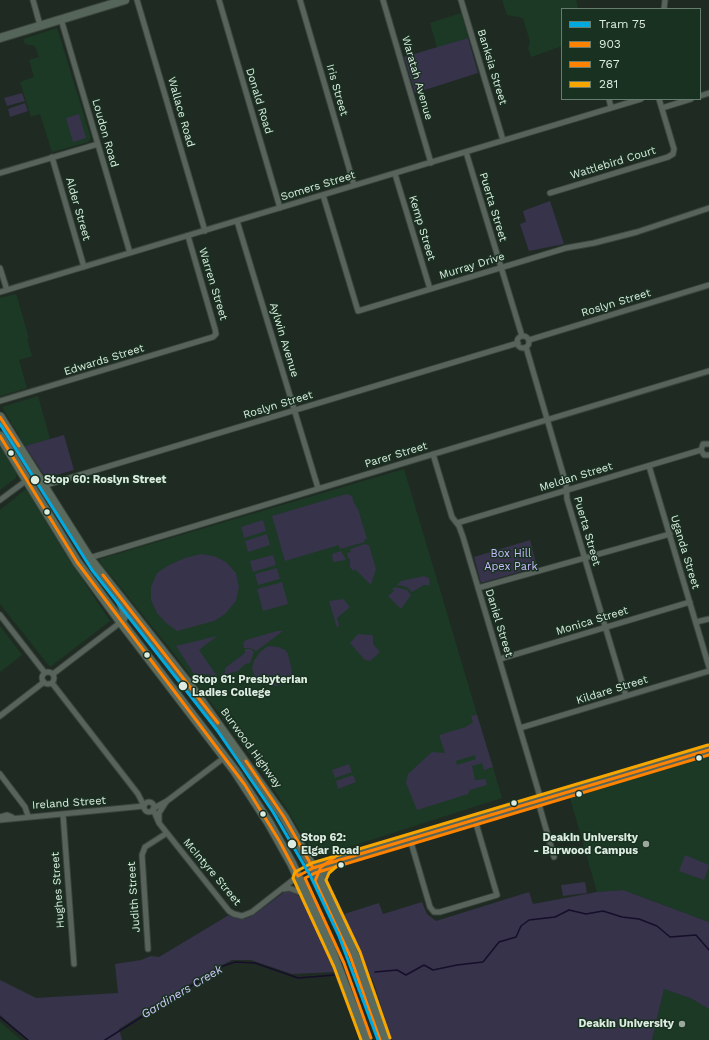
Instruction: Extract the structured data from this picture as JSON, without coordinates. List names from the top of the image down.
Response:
{
  "streets": {
    "highway": ["Burwood Highway"],
    "street": [
      "Banksia Street",
      "Waratah Avenue",
      "Iris Street",
      "Donald Road",
      "Wallace Road",
      "Loudon Road",
      "Wattlebird Court",
      "Somers Street",
      "Puerta Street",
      "Alder Street",
      "Kemp Street",
      "Murray Drive",
      "Warren Street",
      "Roslyn Street",
      "Aylwin Avenue",
      "Edwards Street",
      "Parer Street",
      "Meldan Street",
      "Uganda Street",
      "Monica Street",
      "Daniel Street",
      "Kildare Street",
      "Ireland Street",
      "McIntyre Street",
      "Hughes Street",
      "Judith Street"
    ]
  },
  "crossings": [
    ["Banksia Street", "Somers Street"],
    ["Waratah Avenue", "Somers Street"],
    ["Iris Street", "Somers Street"],
    ["Donald Road", "Somers Street"],
    ["Wallace Road", "Somers Street"],
    ["Loudon Road", "Somers Street"],
    ["Somers Street", "Puerta Street"],
    ["Somers Street", "Alder Street"],
    ["Somers Street", "Kemp Street"],
    ["Somers Street", "Murray Drive"],
    ["Somers Street", "Warren Street"],
    ["Somers Street", "Aylwin Avenue"],
    ["Puerta Street", "Murray Drive"],
    ["Puerta Street", "Roslyn Street"],
    ["Puerta Street", "Parer Street"],
    ["Puerta Street", "Meldan Street"],
    ["Puerta Street", "Monica Street"],
    ["Puerta Street", "Kildare Street"],
    ["Kemp Street", "Murray Drive"],
    ["Warren Street", "Edwards Street"],
    ["Roslyn Street", "Aylwin Avenue"],
    ["Roslyn Street", "Burwood Highway"],
    ["Aylwin Avenue", "Parer Street"],
    ["Parer Street", "Daniel Street"],
    ["Parer Street", "Burwood Highway"],
    ["Meldan Street", "Uganda Street"],
    ["Meldan Street", "Daniel Street"],
    ["Uganda Street", "Monica Street"],
    ["Monica Street", "Daniel Street"],
    ["Daniel Street", "Kildare Street"],
    ["Ireland Street", "McIntyre Street"],
    ["Ireland Street", "Hughes Street"],
    ["McIntyre Street", "Judith Street"]
  ],
  "water": ["Gardiners Creek"],
  "parks": ["Box Hill Apex Park"],
  "places": [
    "Stop 60: Roslyn Street",
    "Stop 61: Presbyterian Ladies College",
    "Stop 62: Elgar Road",
    "Deakin University - Burwood Campus",
    "Deakin University"
  ],
  "lines": [
    "transit line 903",
    "tram line 75",
    "transit line 281",
    "transit line 767"
  ],
  "legend": [
    "Tram 75",
    "903",
    "767",
    "281"
  ]
}
